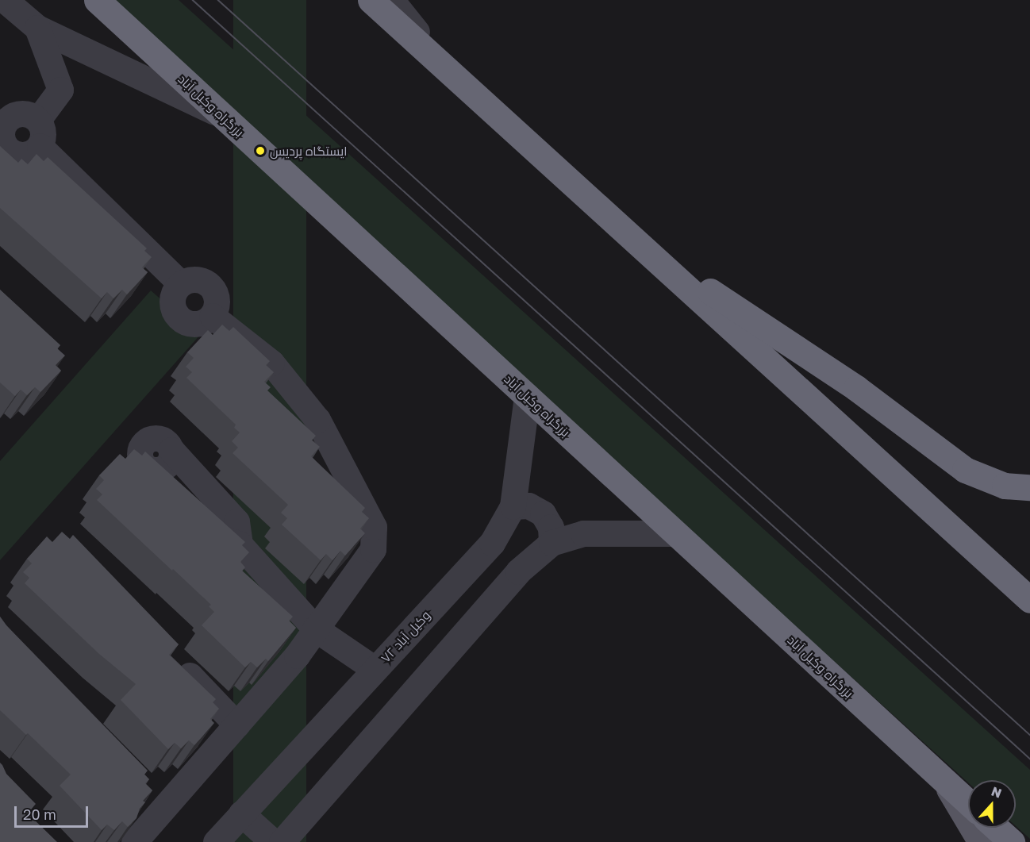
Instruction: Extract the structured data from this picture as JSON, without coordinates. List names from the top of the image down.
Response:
{
  "streets": {
    "highway": ["بزرگراه وکیل آباد"],
    "street": ["۷۲ وکیل آباد"]
  },
  "crossings": [
    ["بزرگراه وکیل آباد", "۷۲ وکیل آباد"]
  ],
  "places": ["ایستگاه پردیس"],
  "scale_bar": "20 m",
  "north": "top"
}
